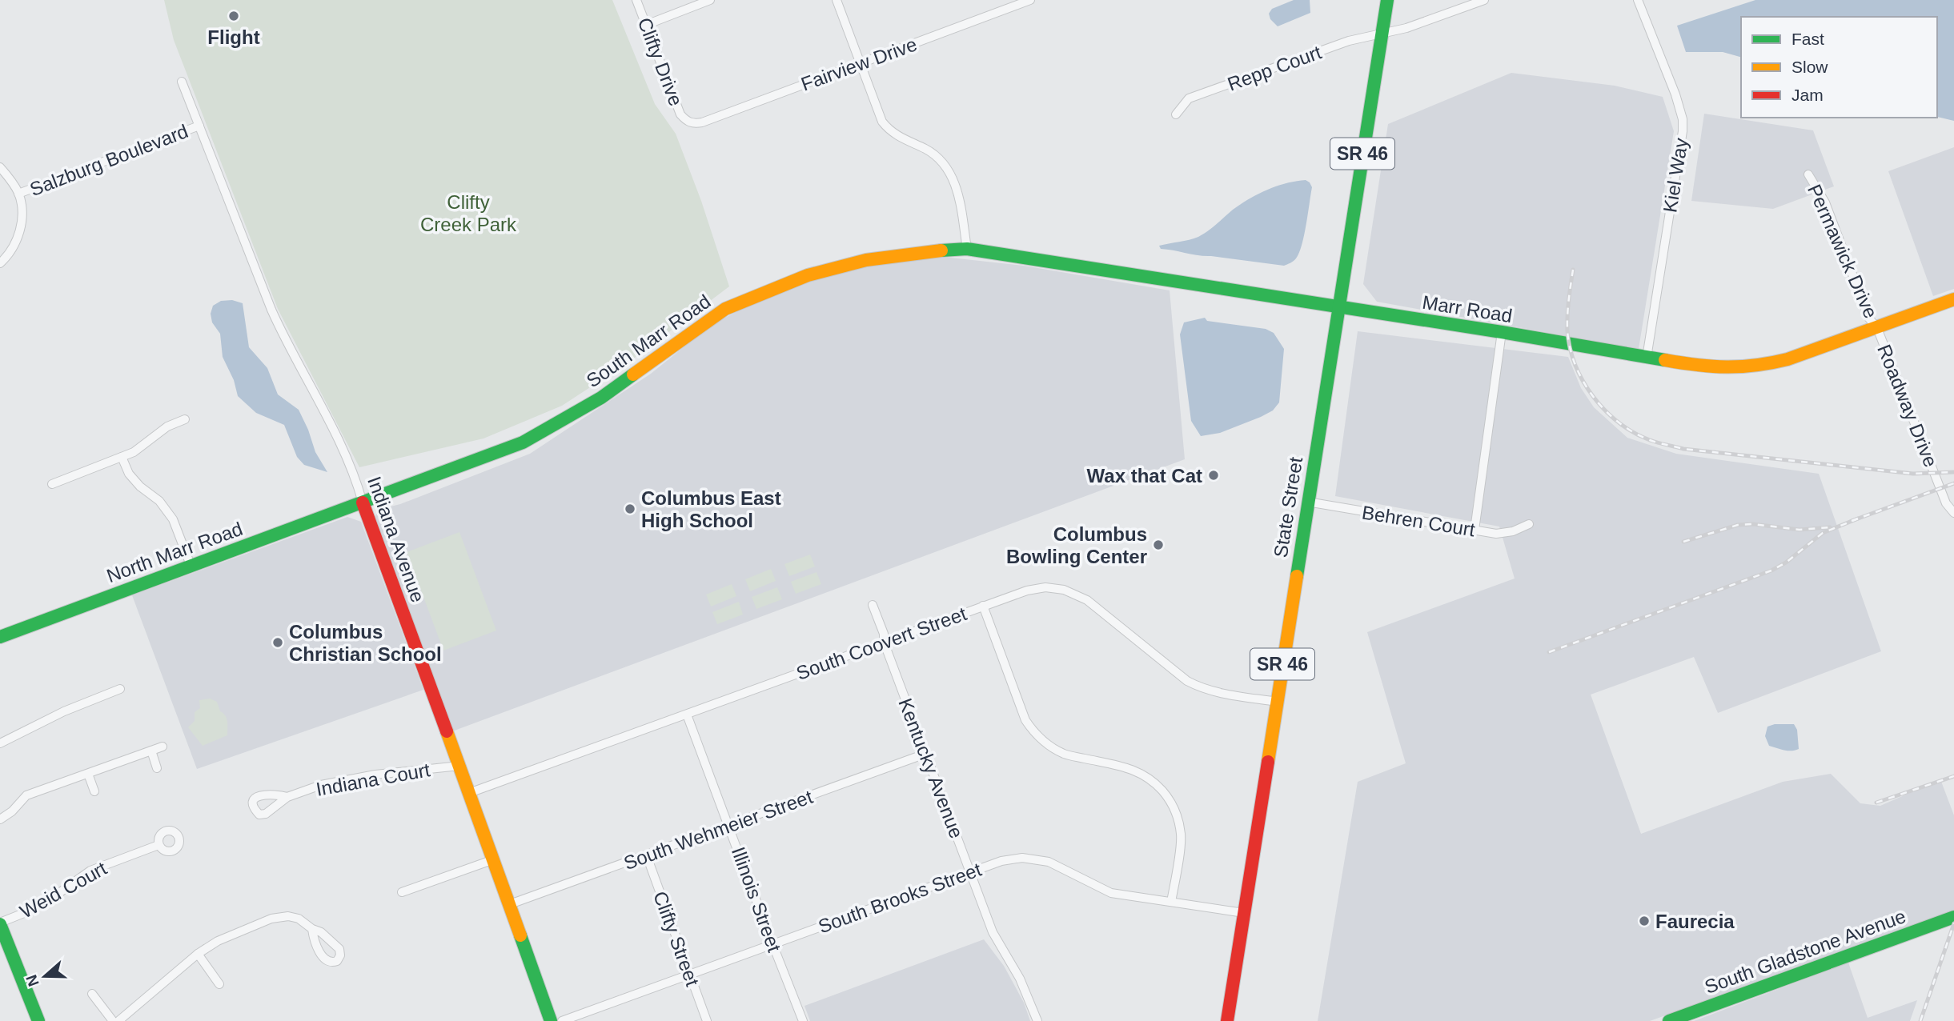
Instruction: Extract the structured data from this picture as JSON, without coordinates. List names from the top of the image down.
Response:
{
  "streets": {
    "main road": [
      "SR 46",
      "Marr Road",
      "South Marr Road",
      "State Street",
      "Indiana Avenue",
      "North Marr Road",
      "South Gladstone Avenue"
    ],
    "street": [
      "Clifty Drive",
      "Fairview Drive",
      "Repp Court",
      "Salzburg Boulevard",
      "Kiel Way",
      "Permawick Drive",
      "Roadway Drive",
      "Behren Court",
      "South Coovert Street",
      "Kentucky Avenue",
      "Indiana Court",
      "South Wehmeier Street",
      "Weid Court",
      "South Brooks Street",
      "Illinois Street",
      "Clifty Street"
    ]
  },
  "crossings": [
    ["Clifty Drive", "Fairview Drive"],
    ["Repp Court", "State Street"],
    ["Salzburg Boulevard", "Indiana Avenue"],
    ["Kiel Way", "Marr Road"],
    ["Permawick Drive", "Marr Road"],
    ["Permawick Drive", "Roadway Drive"],
    ["Marr Road", "South Marr Road"],
    ["Marr Road", "Roadway Drive"],
    ["Marr Road", "State Street"],
    ["South Marr Road", "Indiana Avenue"],
    ["South Marr Road", "North Marr Road"],
    ["State Street", "Behren Court"],
    ["State Street", "South Coovert Street"],
    ["State Street", "South Brooks Street"],
    ["Indiana Avenue", "North Marr Road"],
    ["Indiana Avenue", "South Coovert Street"],
    ["Indiana Avenue", "Indiana Court"],
    ["Indiana Avenue", "South Wehmeier Street"],
    ["South Coovert Street", "Kentucky Avenue"],
    ["South Coovert Street", "Illinois Street"],
    ["Kentucky Avenue", "South Wehmeier Street"],
    ["Kentucky Avenue", "South Brooks Street"],
    ["South Wehmeier Street", "Illinois Street"],
    ["South Wehmeier Street", "Clifty Street"],
    ["South Brooks Street", "Illinois Street"],
    ["South Brooks Street", "Clifty Street"]
  ],
  "parks": ["Clifty Creek Park"],
  "places": [
    "Flight",
    "Wax that Cat",
    "Columbus East High School",
    "Columbus Bowling Center",
    "Columbus Christian School",
    "Faurecia"
  ],
  "legend": ["Fast", "Slow", "Jam"],
  "north": "left"
}
